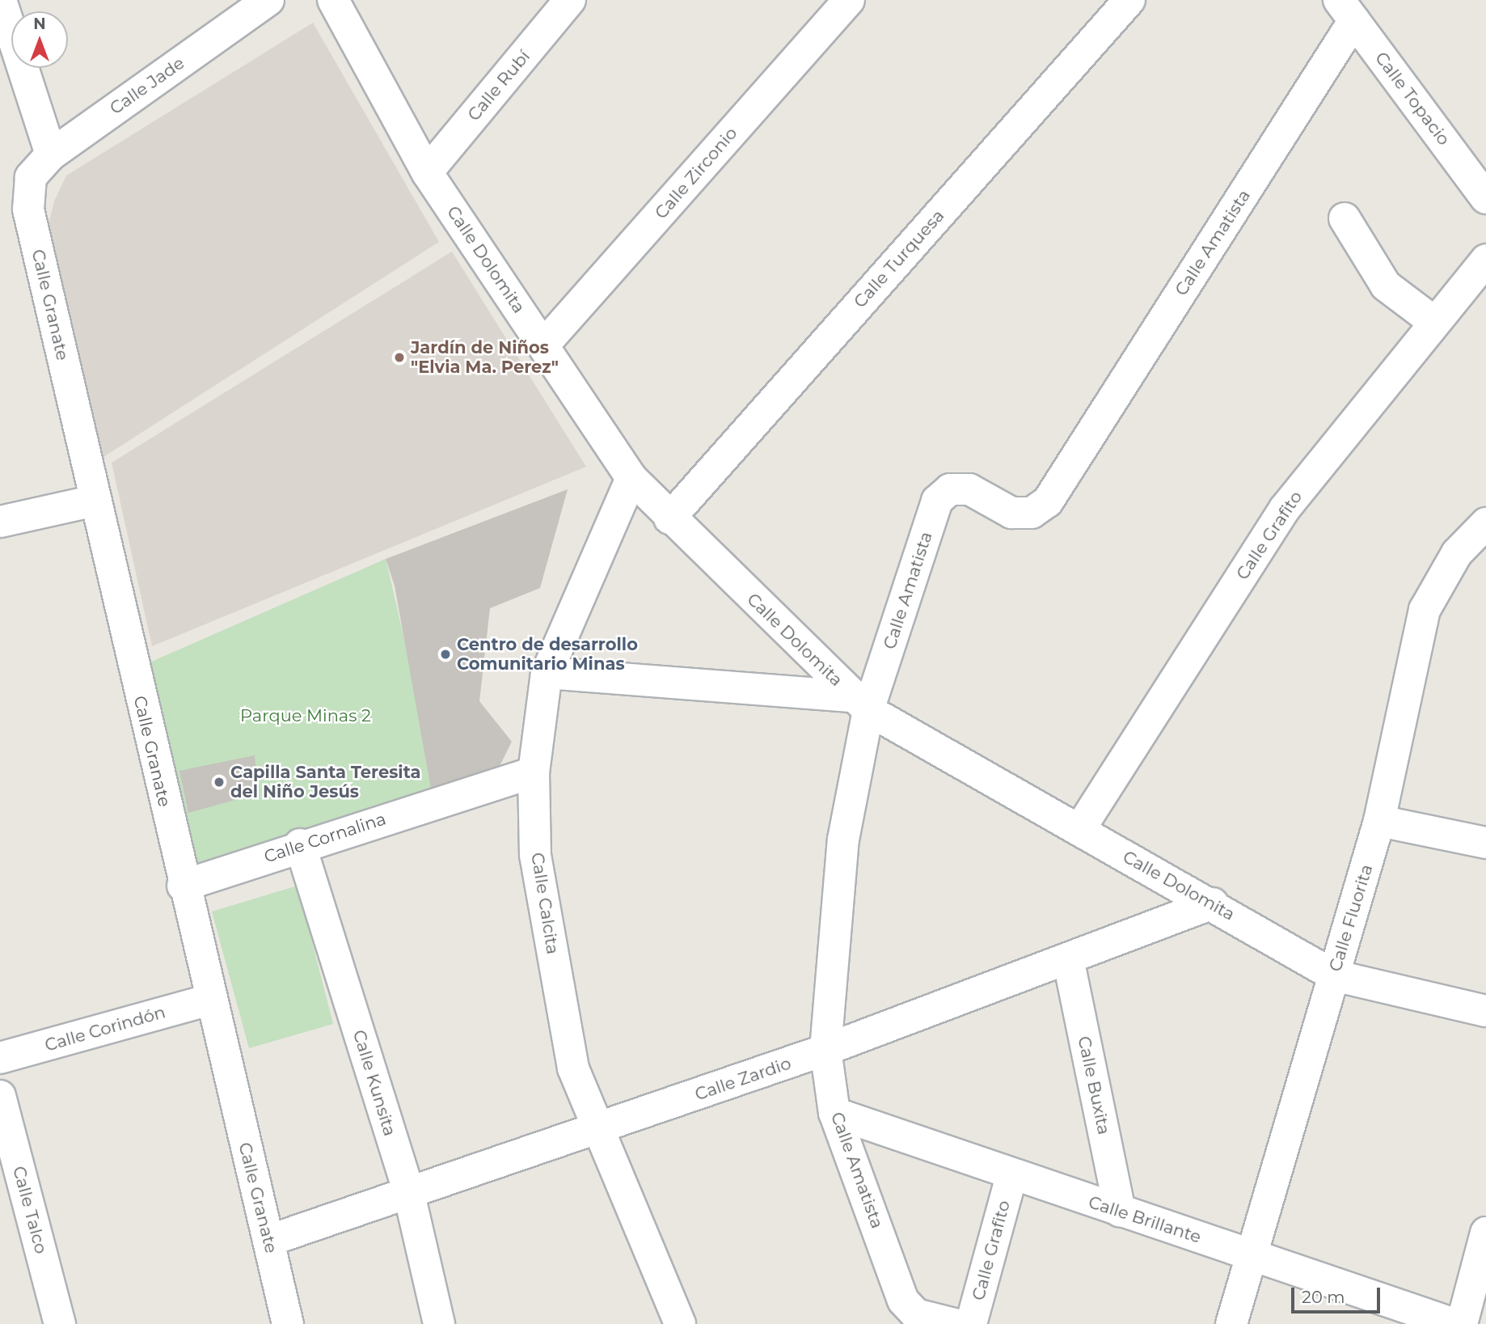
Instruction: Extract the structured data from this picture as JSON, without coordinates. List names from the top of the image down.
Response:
{
  "streets": {
    "street": [
      "Calle Jade",
      "Calle Rubí",
      "Calle Topacio",
      "Calle Zirconio",
      "Calle Amatista",
      "Calle Turquesa",
      "Calle Dolomita",
      "Calle Granate",
      "Calle Grafito",
      "Calle Cornalina",
      "Calle Calcita",
      "Calle Fluorita",
      "Calle Corindón",
      "Calle Zardio",
      "Calle Kunsita",
      "Calle Buxita",
      "Calle Talco",
      "Calle Brillante"
    ]
  },
  "crossings": [
    ["Calle Jade", "Calle Granate"],
    ["Calle Rubí", "Calle Dolomita"],
    ["Calle Topacio", "Calle Amatista"],
    ["Calle Zirconio", "Calle Dolomita"],
    ["Calle Amatista", "Calle Dolomita"],
    ["Calle Amatista", "Calle Zardio"],
    ["Calle Amatista", "Calle Brillante"],
    ["Calle Turquesa", "Calle Dolomita"],
    ["Calle Dolomita", "Calle Grafito"],
    ["Calle Dolomita", "Calle Calcita"],
    ["Calle Dolomita", "Calle Fluorita"],
    ["Calle Dolomita", "Calle Zardio"],
    ["Calle Granate", "Calle Cornalina"],
    ["Calle Granate", "Calle Corindón"],
    ["Calle Granate", "Calle Zardio"],
    ["Calle Grafito", "Calle Brillante"],
    ["Calle Cornalina", "Calle Calcita"],
    ["Calle Cornalina", "Calle Kunsita"],
    ["Calle Calcita", "Calle Zardio"],
    ["Calle Fluorita", "Calle Brillante"],
    ["Calle Zardio", "Calle Kunsita"],
    ["Calle Zardio", "Calle Buxita"],
    ["Calle Buxita", "Calle Brillante"]
  ],
  "parks": ["Parque Minas 2"],
  "places": ["Jardín de Niños \"Elvia Ma. Perez\"", "Centro de desarrollo Comunitario Minas", "Capilla Santa Teresita del Niño Jesús"],
  "scale_bar": "20 m",
  "north": "top"
}
